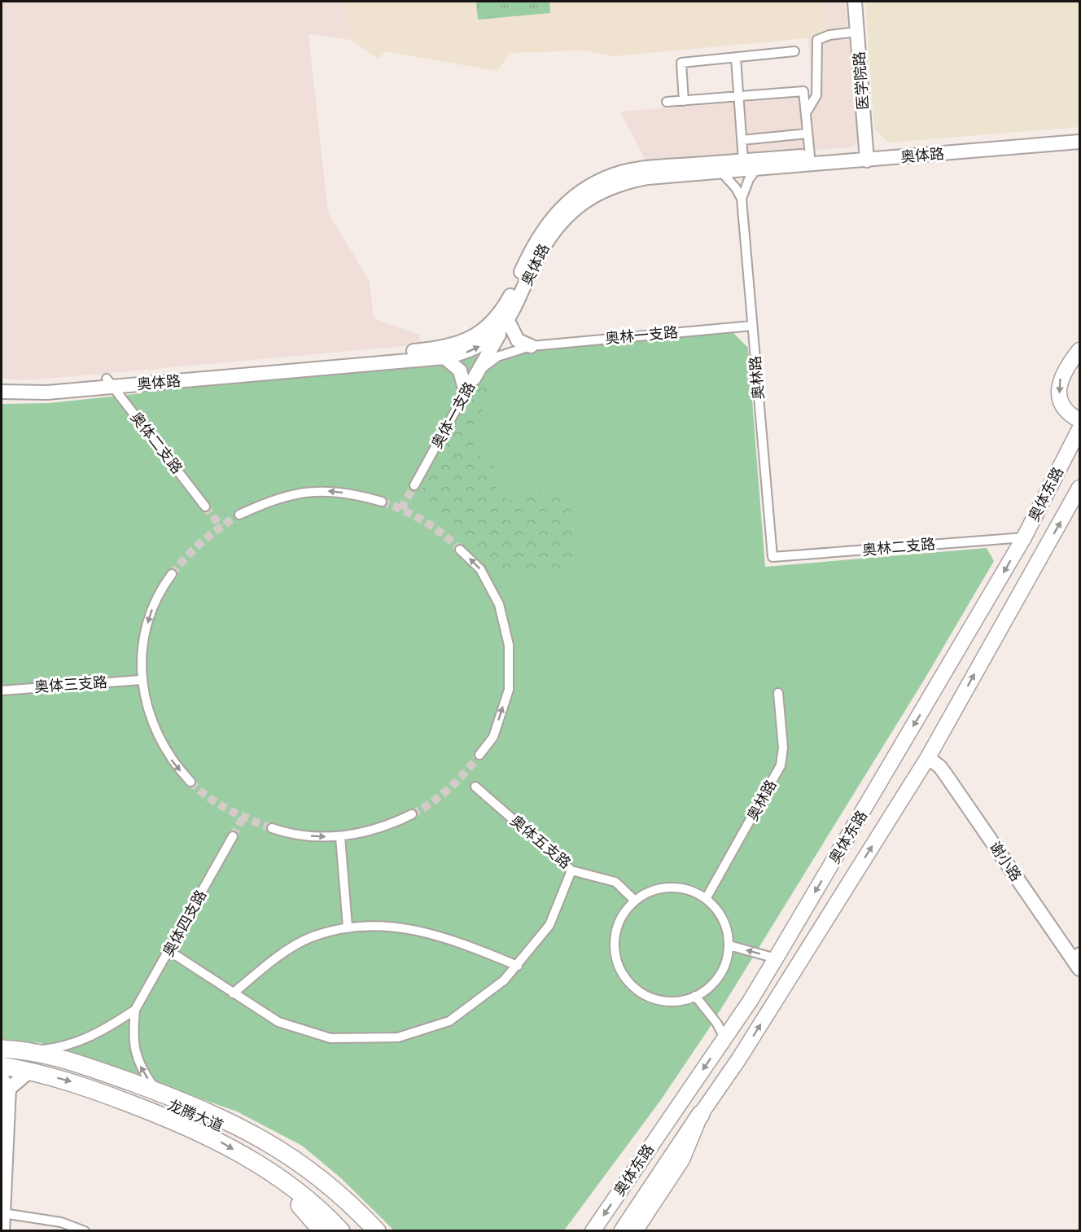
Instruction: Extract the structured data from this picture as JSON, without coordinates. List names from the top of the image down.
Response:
{
  "streets": {
    "highway": ["龙腾大道"],
    "main road": [
      "医学院路",
      "奥体路",
      "奥体东路",
      "谢小路"
    ],
    "street": [
      "奥林一支路",
      "奥林路",
      "奥体一支路",
      "奥体二支路",
      "奥林二支路",
      "奥体三支路",
      "奥体五支路",
      "奥体四支路"
    ]
  },
  "crossings": [
    ["医学院路", "奥体路"],
    ["奥体路", "奥林路"],
    ["奥体路", "奥体二支路"],
    ["奥林一支路", "奥林路"],
    ["奥林一支路", "奥体一支路"],
    ["奥林路", "奥林二支路"],
    ["奥林路", "奥体五支路"],
    ["奥体东路", "奥林二支路"],
    ["奥体东路", "谢小路"]
  ]
}
